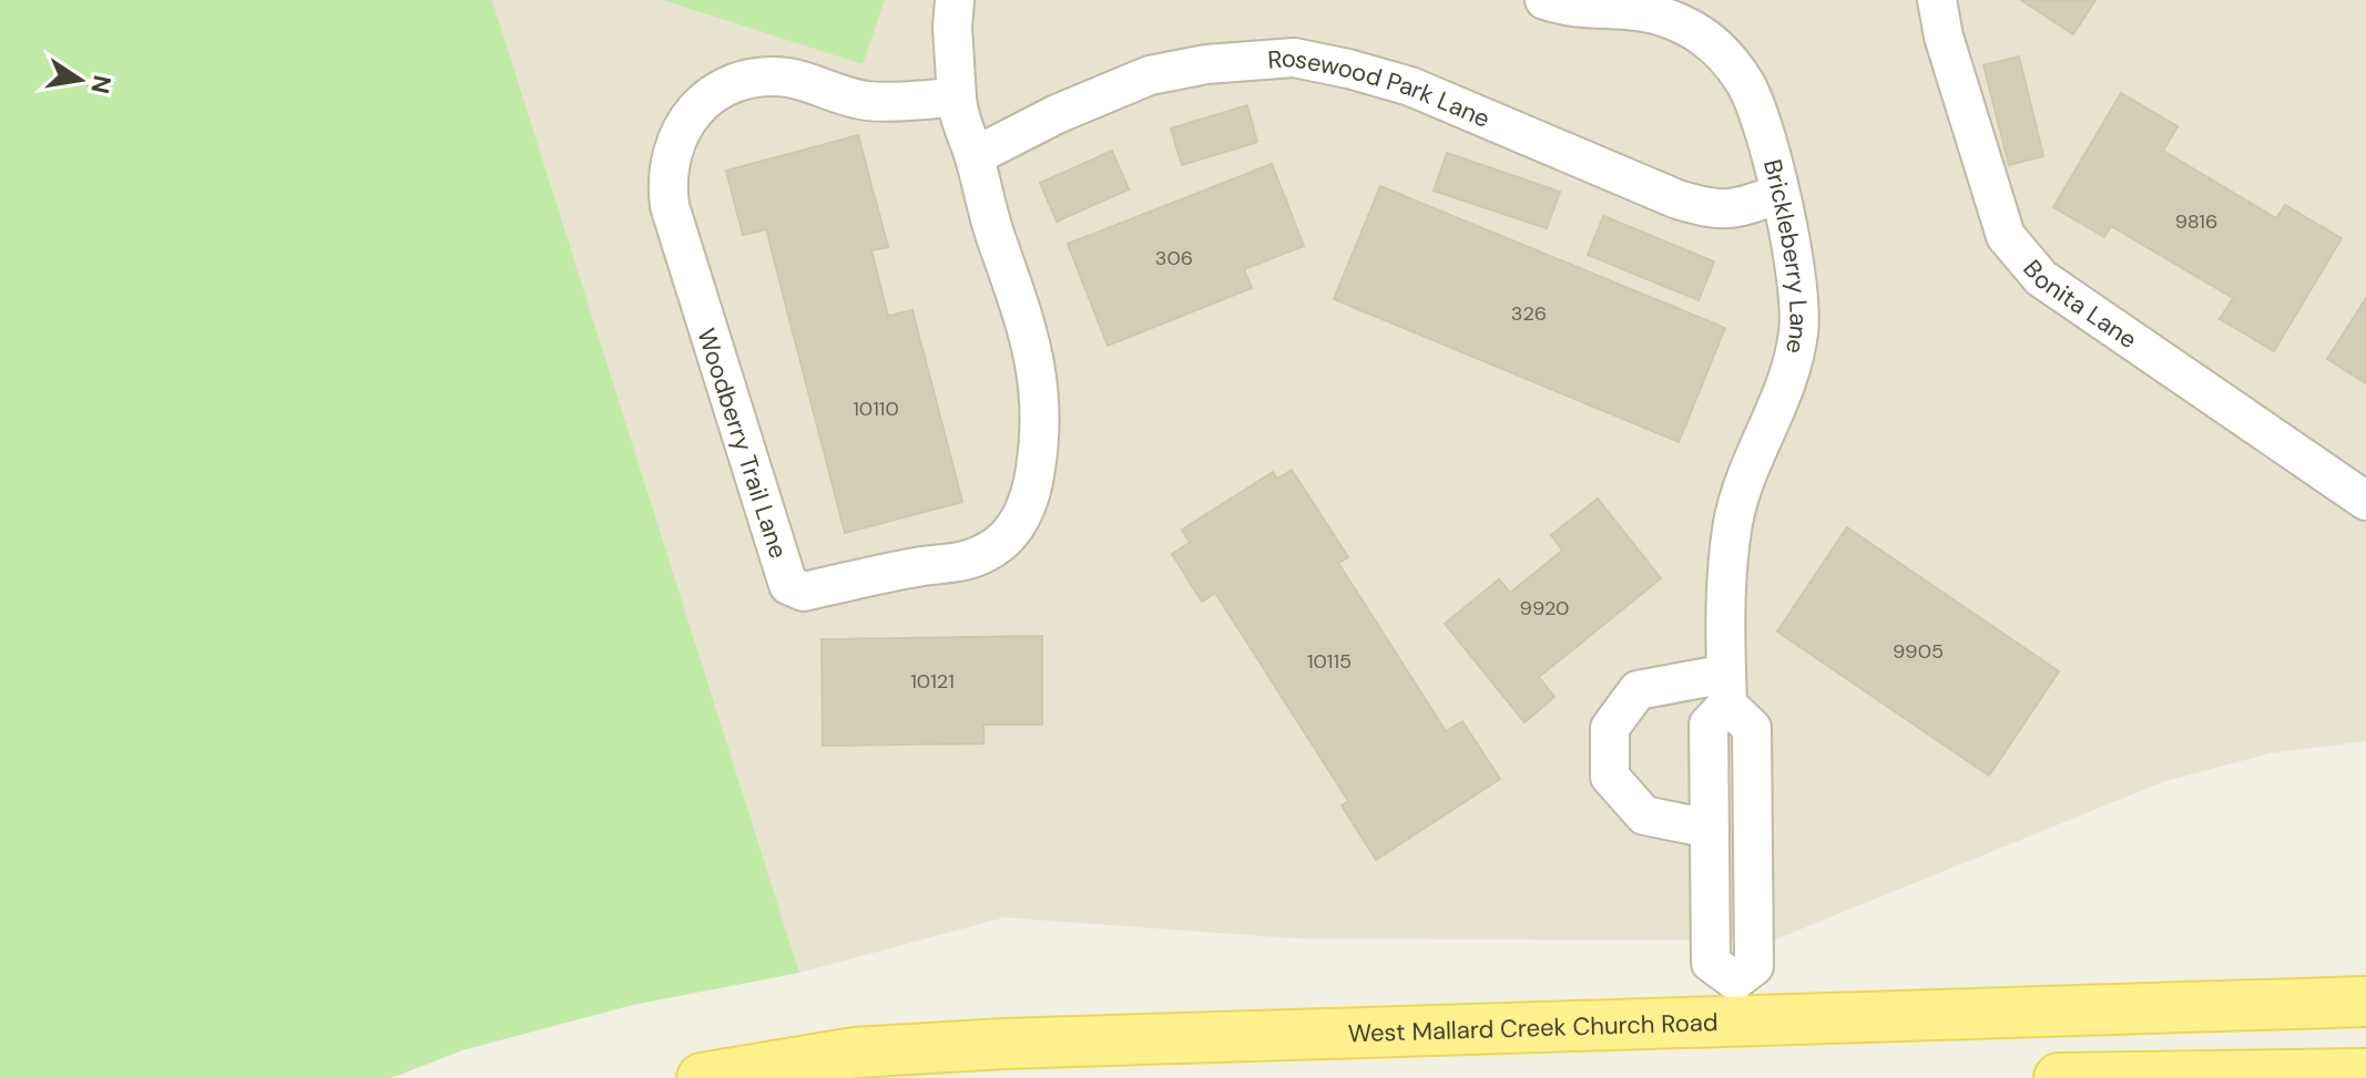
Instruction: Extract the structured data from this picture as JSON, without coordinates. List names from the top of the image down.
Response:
{
  "streets": {
    "main road": ["West Mallard Creek Church Road"],
    "street": [
      "Rosewood Park Lane",
      "Brickleberry Lane",
      "Bonita Lane",
      "Woodberry Trail Lane"
    ]
  },
  "crossings": [
    ["Rosewood Park Lane", "Brickleberry Lane"],
    ["Rosewood Park Lane", "Woodberry Trail Lane"],
    ["Brickleberry Lane", "West Mallard Creek Church Road"]
  ],
  "house_numbers": [
    "9816",
    "306",
    "326",
    "10110",
    "9920",
    "9905",
    "10115",
    "10121"
  ],
  "north": "right"
}
